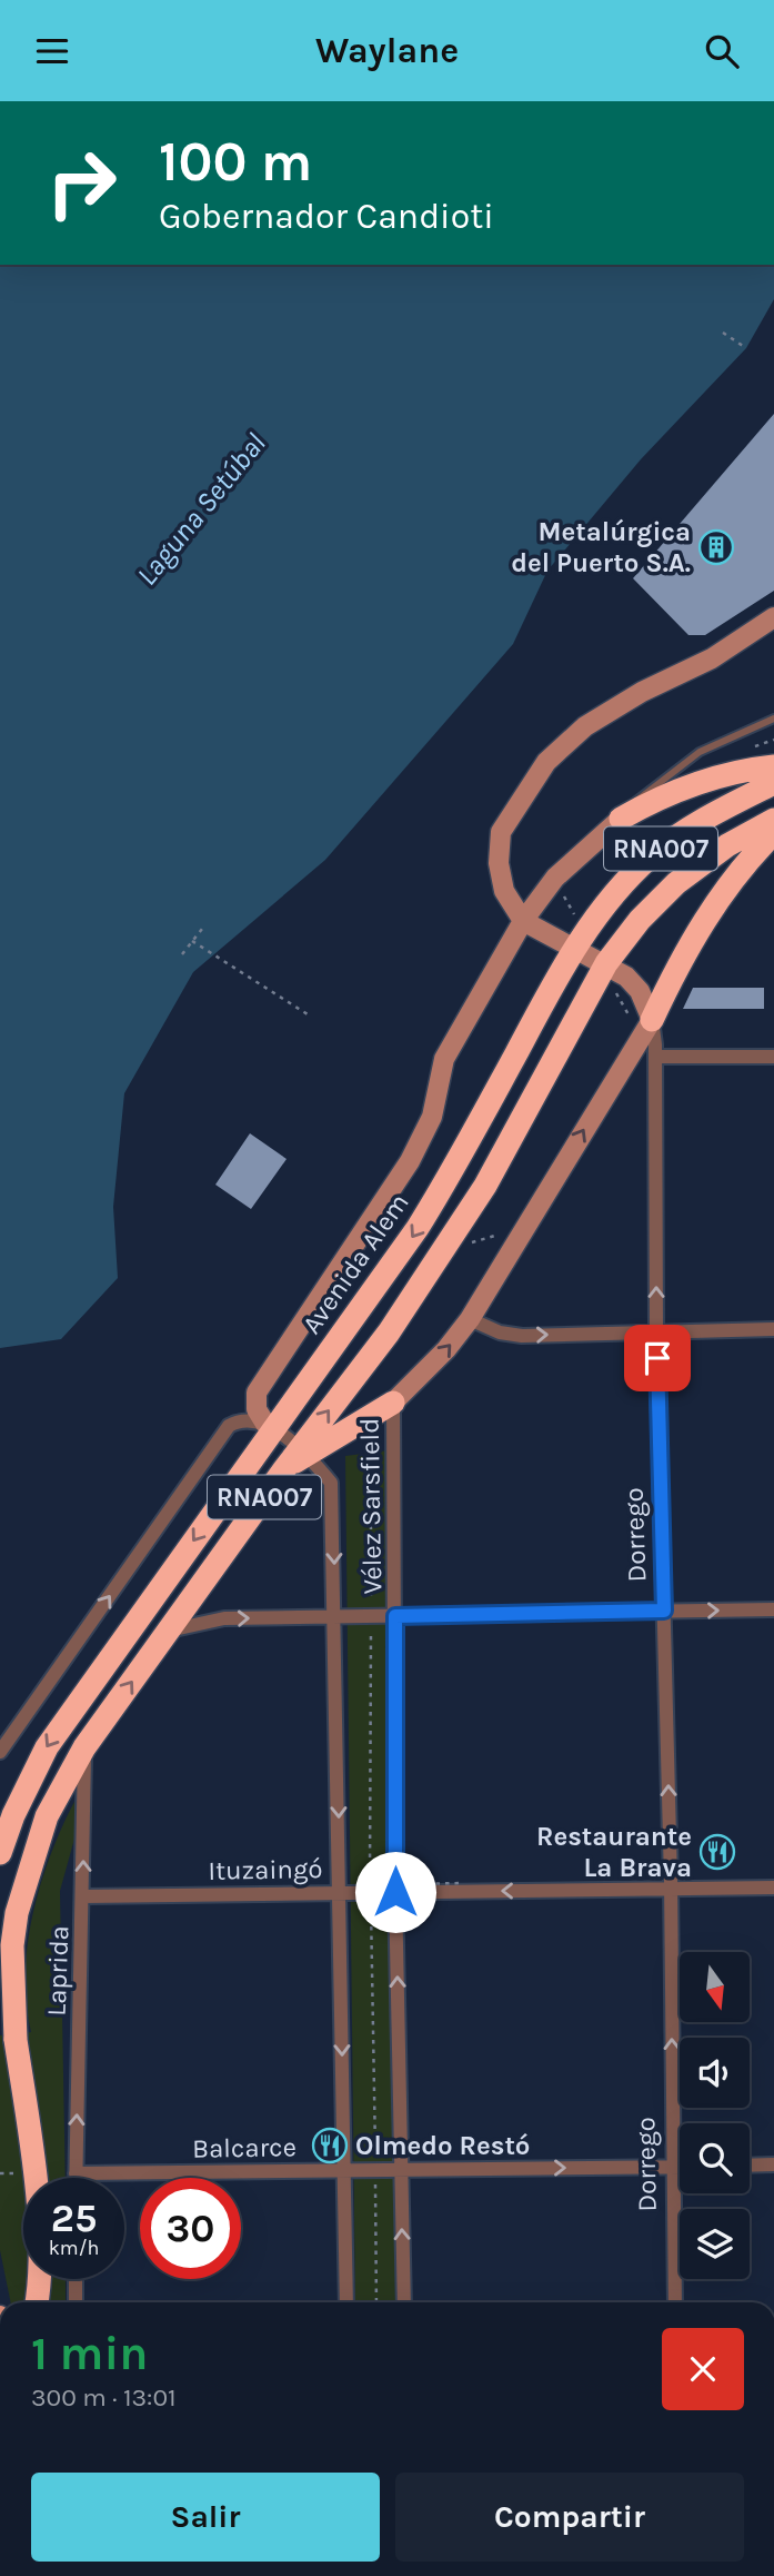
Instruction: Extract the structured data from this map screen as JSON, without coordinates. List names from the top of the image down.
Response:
{
  "streets": {
    "highway": ["RNA007", "Avenida Alem"],
    "street": [
      "Vélez Sarsfield",
      "Dorrego",
      "Ituzaingó",
      "Laprida",
      "Balcarce"
    ]
  },
  "crossings": [
    ["RNA007", "Vélez Sarsfield"],
    ["RNA007", "Dorrego"],
    ["RNA007", "Laprida"],
    ["Avenida Alem", "Dorrego"],
    ["Vélez Sarsfield", "Ituzaingó"],
    ["Vélez Sarsfield", "Balcarce"],
    ["Dorrego", "Ituzaingó"],
    ["Dorrego", "Balcarce"],
    ["Ituzaingó", "Laprida"],
    ["Laprida", "Balcarce"]
  ],
  "one_way": [
    "Dorrego",
    "Ituzaingó",
    "Laprida",
    "Balcarce"
  ],
  "water": ["Laguna Setúbal"],
  "places": {
    "building": ["Metalúrgica del Puerto S.A."],
    "restaurant": ["Restaurante La Brava", "Olmedo Restó"]
  },
  "north": "bottom",
  "page": {
    "header": "Waylane",
    "turn": ["100 m", "Gobernador Candioti"],
    "speed": "25 km/h",
    "limit": "30",
    "heading": ["1 min", "300 m · 13:01"],
    "buttons": ["Salir", "Compartir"]
  }
}
